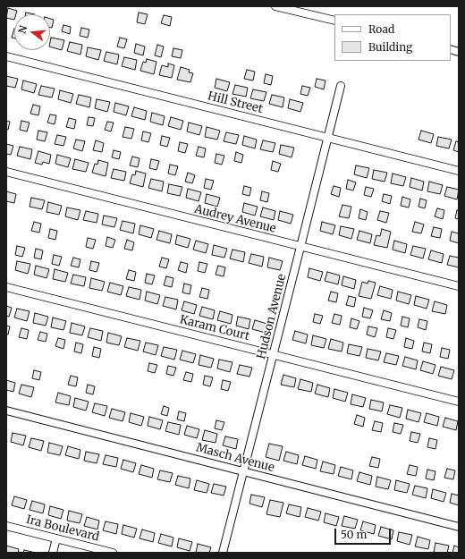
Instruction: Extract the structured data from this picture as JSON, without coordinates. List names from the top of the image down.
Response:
{
  "streets": {
    "street": [
      "Hill Street",
      "Audrey Avenue",
      "Hudson Avenue",
      "Karam Court",
      "Masch Avenue",
      "Ira Boulevard"
    ]
  },
  "crossings": [
    ["Hill Street", "Hudson Avenue"],
    ["Audrey Avenue", "Hudson Avenue"],
    ["Hudson Avenue", "Karam Court"],
    ["Hudson Avenue", "Masch Avenue"]
  ],
  "legend": ["Road", "Building"],
  "scale_bar": "50 m",
  "north": "left"
}
